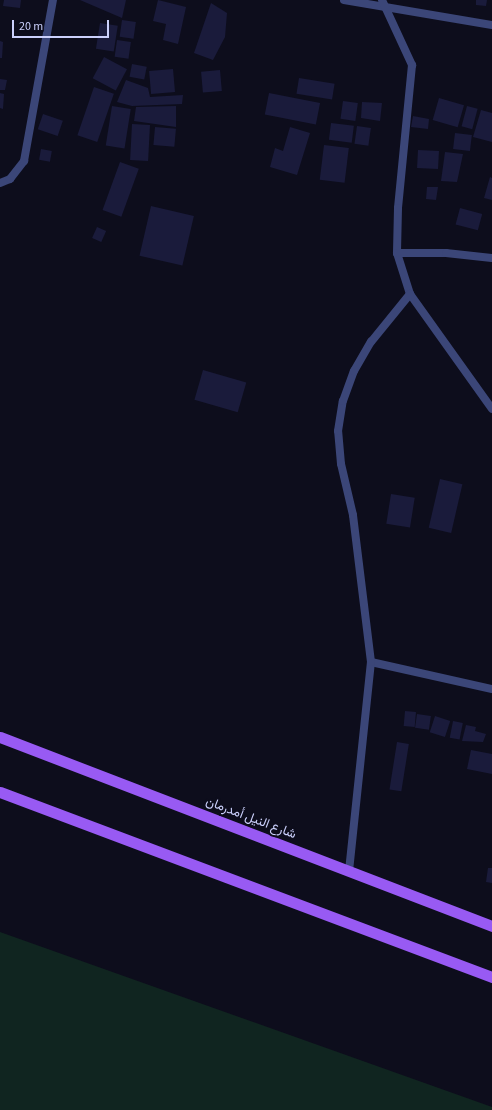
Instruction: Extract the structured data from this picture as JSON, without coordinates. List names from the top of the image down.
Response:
{
  "streets": {
    "main road": ["شارع النيل أمدرمان"]
  },
  "scale_bar": "20 m"
}
